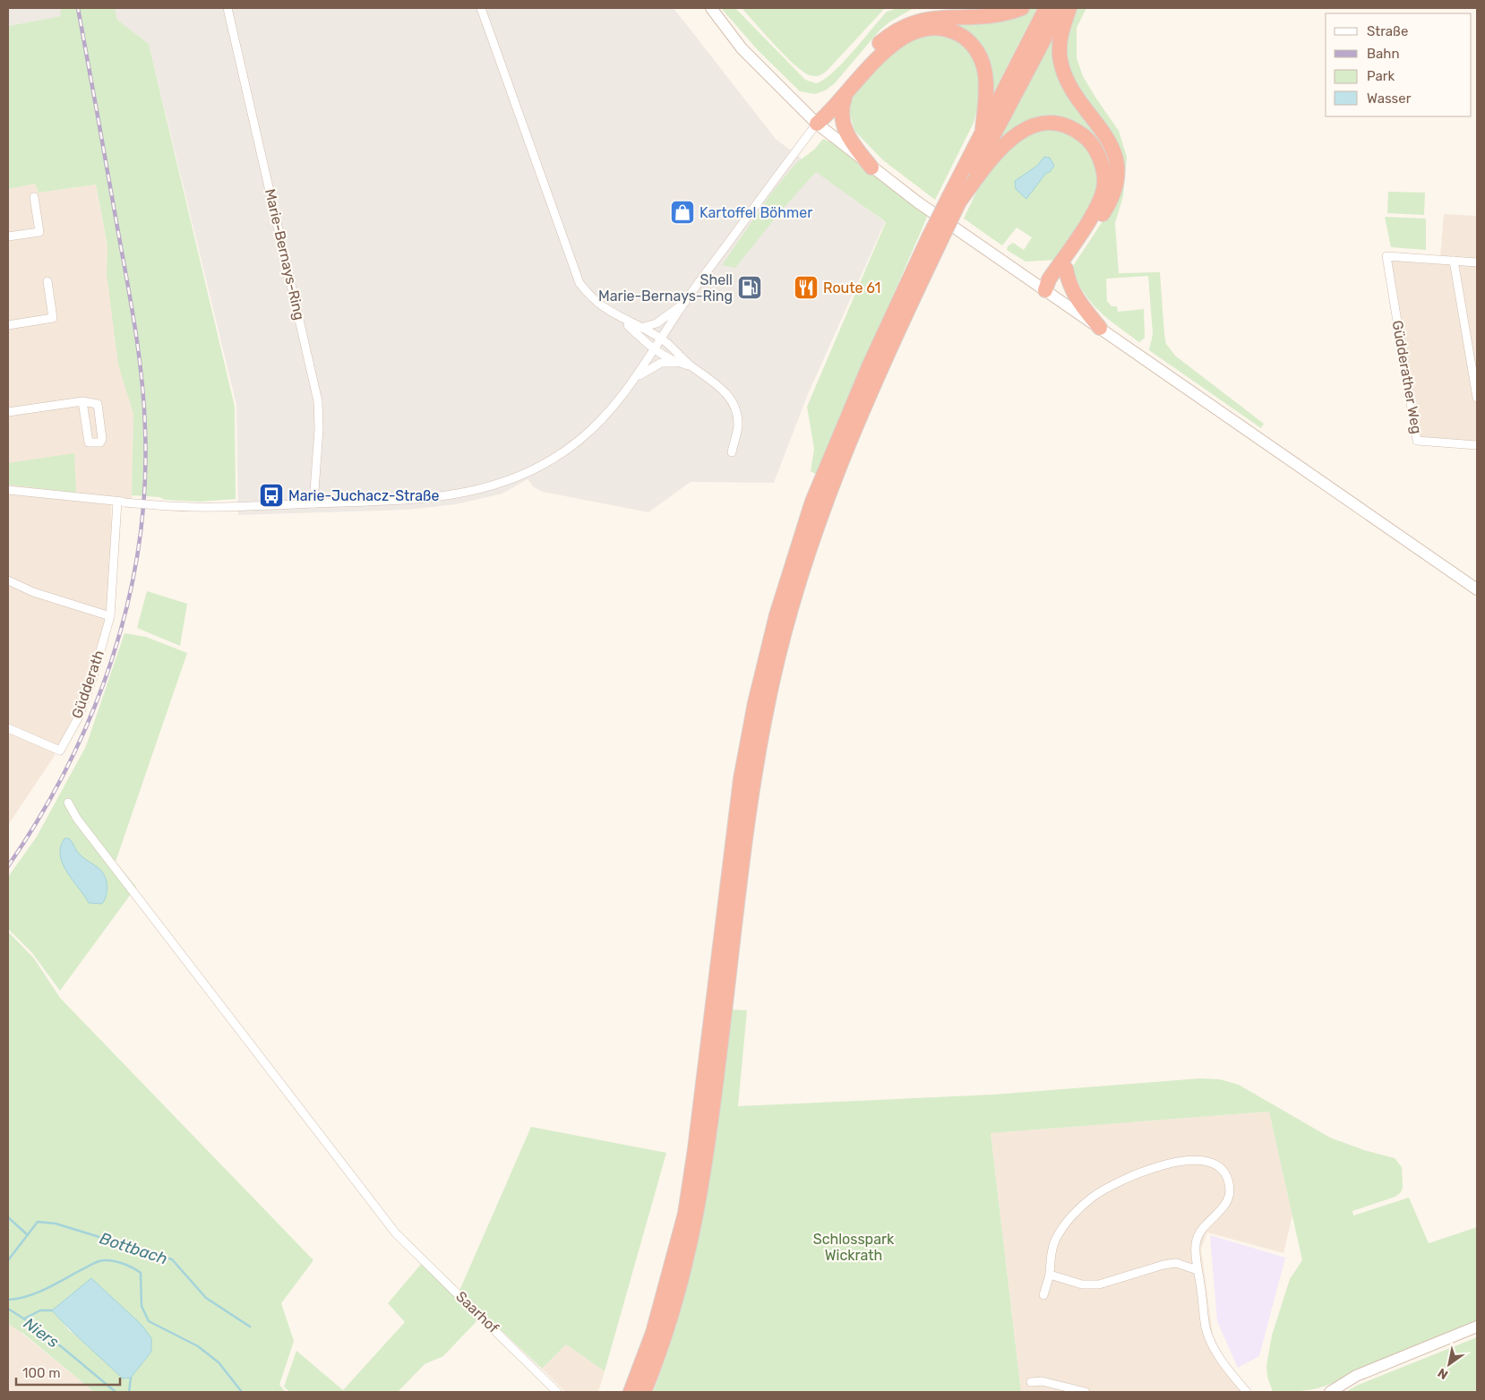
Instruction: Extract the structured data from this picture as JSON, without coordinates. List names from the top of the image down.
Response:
{
  "streets": {
    "street": [
      "Marie-Bernays-Ring",
      "Güdderather Weg",
      "Güdderath",
      "Saarhof"
    ]
  },
  "water": ["Bottbach", "Niers"],
  "parks": ["Schlosspark Wickrath"],
  "places": {
    "shop": ["Kartoffel Böhmer"],
    "fuel station": ["Shell Marie-Bernays-Ring"],
    "restaurant": ["Route 61"],
    "bus stop": ["Marie-Juchacz-Straße"]
  },
  "legend": [
    "Straße",
    "Bahn",
    "Park",
    "Wasser"
  ],
  "scale_bar": "100 m",
  "north": "bottom left"
}
